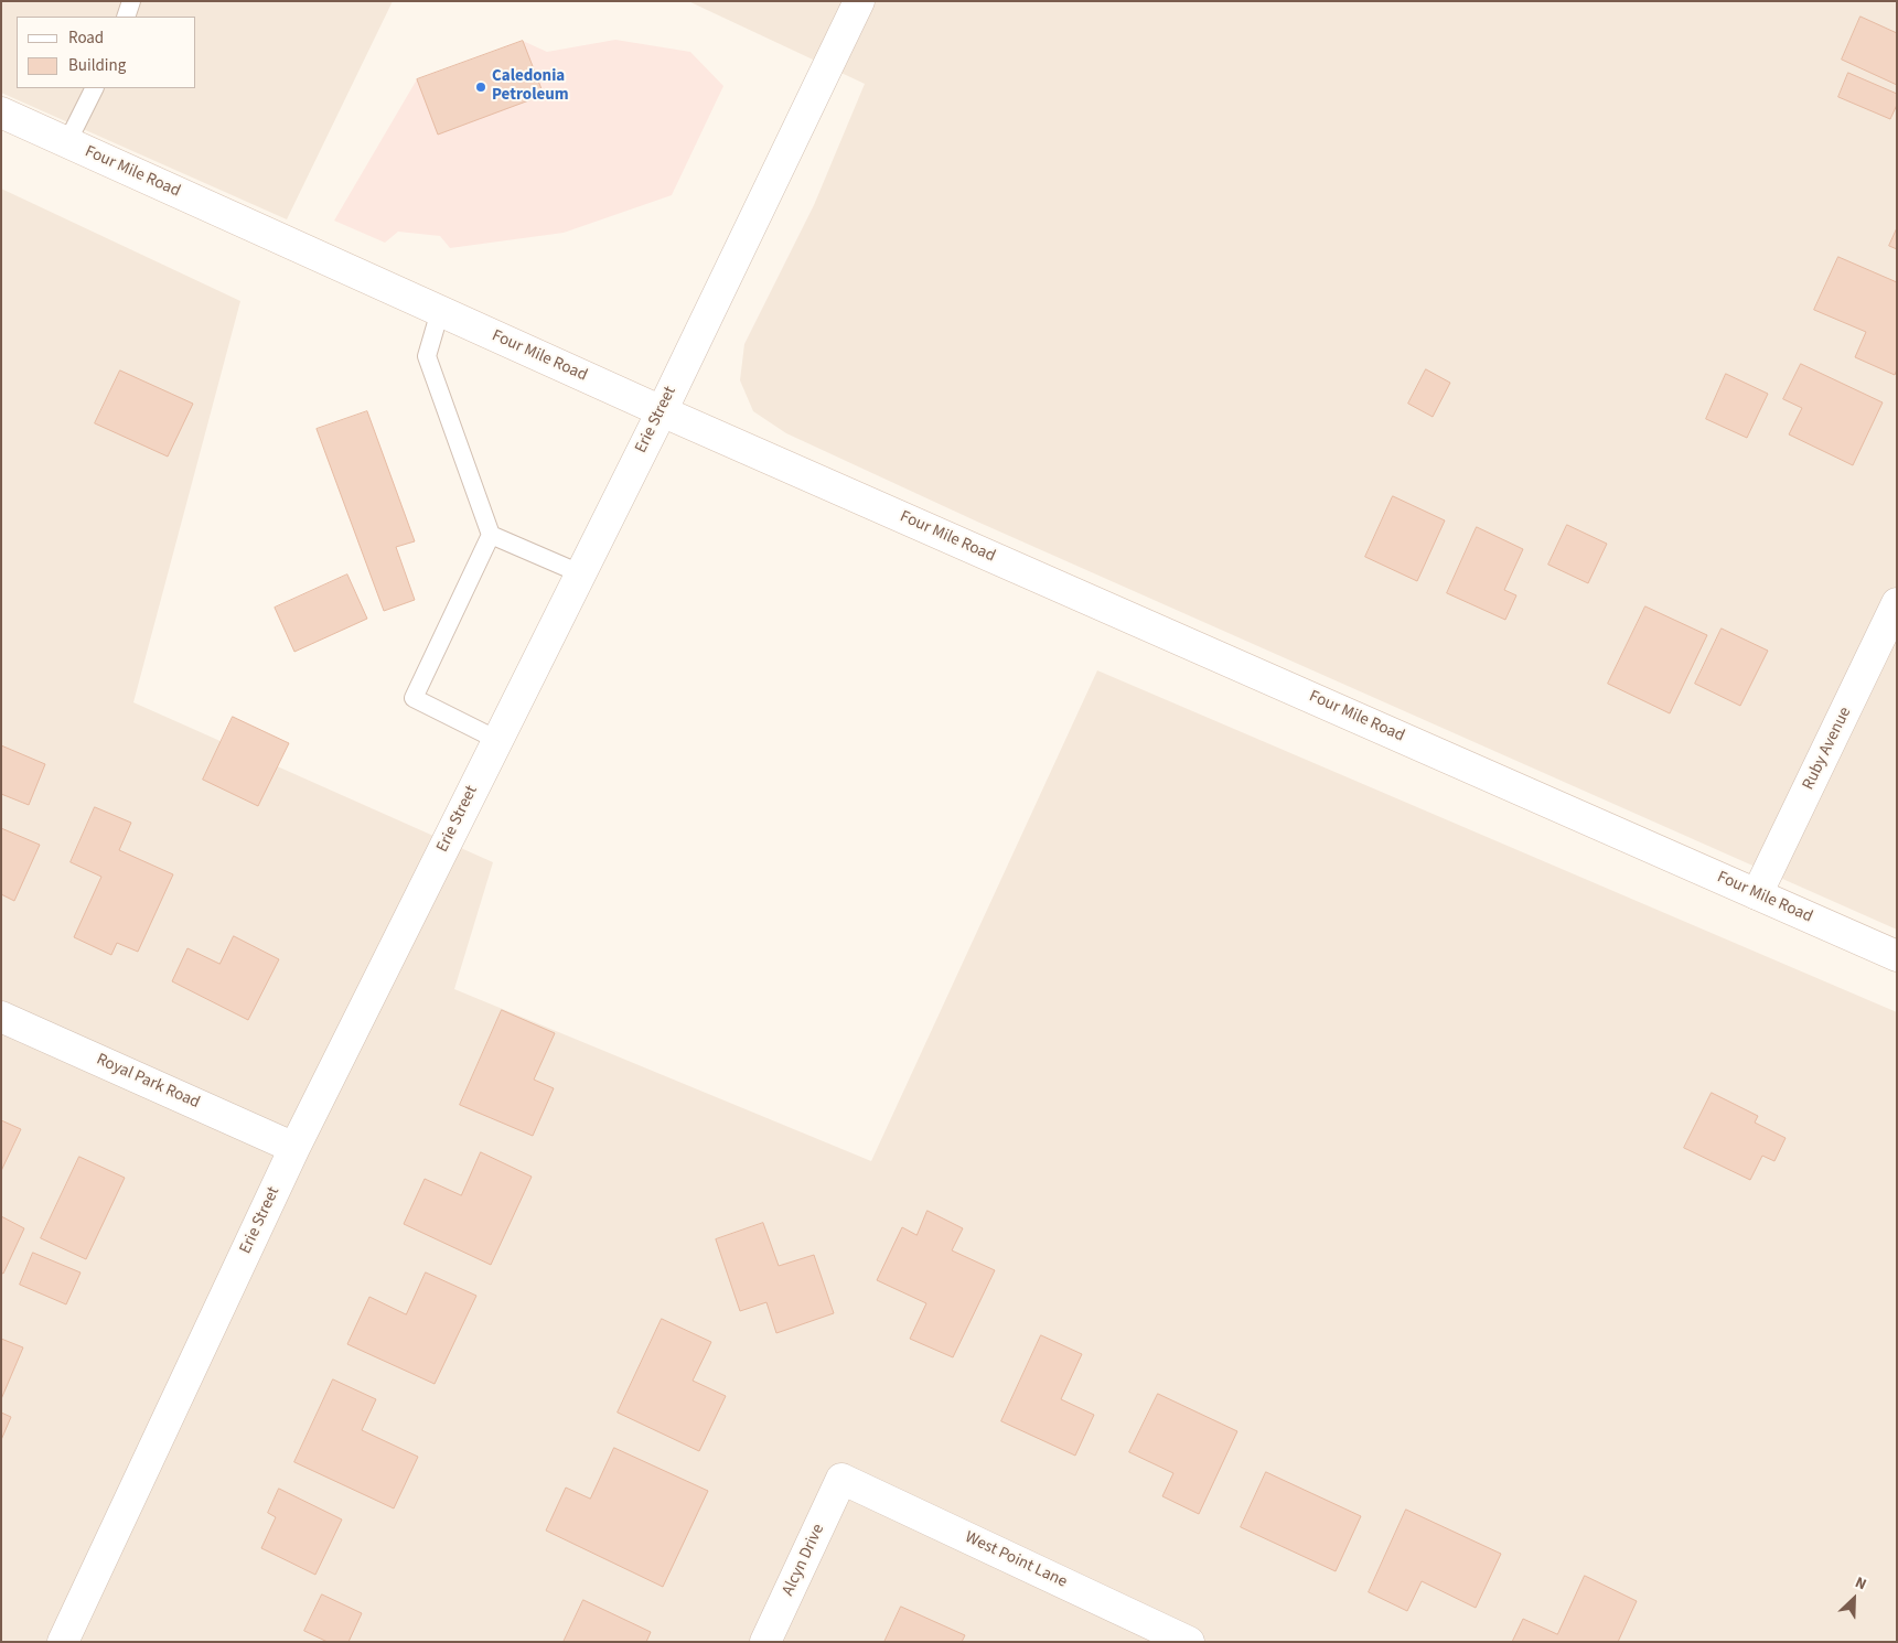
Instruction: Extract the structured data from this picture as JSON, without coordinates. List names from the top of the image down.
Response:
{
  "streets": {
    "street": [
      "Four Mile Road",
      "Erie Street",
      "Ruby Avenue",
      "Royal Park Road",
      "Alcyn Drive",
      "West Point Lane"
    ]
  },
  "crossings": [
    ["Four Mile Road", "Erie Street"],
    ["Four Mile Road", "Ruby Avenue"],
    ["Erie Street", "Royal Park Road"],
    ["Alcyn Drive", "West Point Lane"]
  ],
  "places": ["Caledonia Petroleum"],
  "legend": ["Road", "Building"],
  "north": "top right"
}
